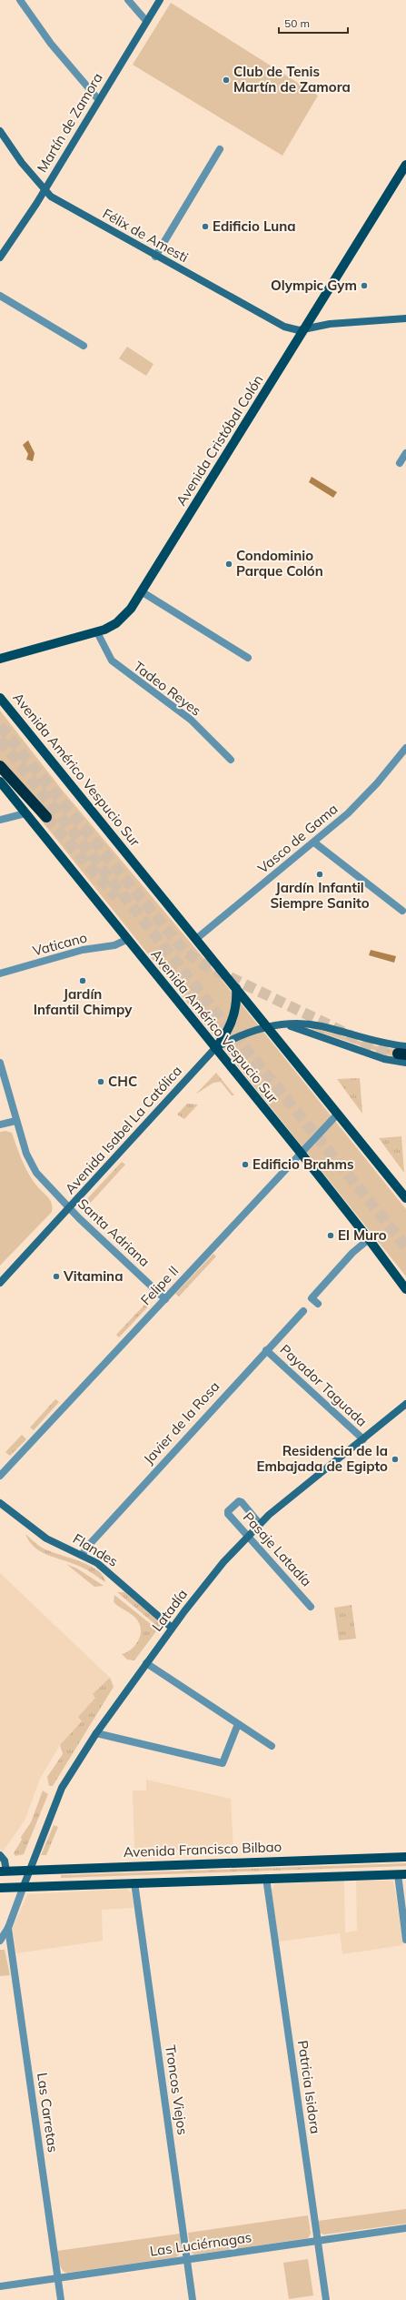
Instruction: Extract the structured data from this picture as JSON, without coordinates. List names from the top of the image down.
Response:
{
  "streets": {
    "main road": ["Avenida Cristóbal Colón", "Avenida Américo Vespucio Sur", "Avenida Francisco Bilbao"],
    "street": [
      "Martín de Zamora",
      "Félix de Amesti",
      "Tadeo Reyes",
      "Vasco de Gama",
      "Vaticano",
      "Avenida Isabel La Católica",
      "Santa Adriana",
      "Felipe II",
      "Payador Taguada",
      "Javier de la Rosa",
      "Pasaje Latadía",
      "Flandes",
      "Latadía",
      "Patricia Isidora",
      "Troncos Viejos",
      "Las Carretas",
      "Las Luciérnagas"
    ]
  },
  "crossings": [
    ["Martín de Zamora", "Félix de Amesti"],
    ["Félix de Amesti", "Avenida Cristóbal Colón"],
    ["Avenida Cristóbal Colón", "Tadeo Reyes"],
    ["Avenida Américo Vespucio Sur", "Vasco de Gama"],
    ["Avenida Américo Vespucio Sur", "Vaticano"],
    ["Avenida Américo Vespucio Sur", "Avenida Isabel La Católica"],
    ["Avenida Américo Vespucio Sur", "Felipe II"],
    ["Avenida Isabel La Católica", "Santa Adriana"],
    ["Santa Adriana", "Felipe II"],
    ["Payador Taguada", "Javier de la Rosa"],
    ["Payador Taguada", "Latadía"],
    ["Javier de la Rosa", "Flandes"],
    ["Pasaje Latadía", "Latadía"],
    ["Flandes", "Latadía"],
    ["Latadía", "Avenida Francisco Bilbao"],
    ["Patricia Isidora", "Las Luciérnagas"],
    ["Troncos Viejos", "Las Luciérnagas"],
    ["Las Carretas", "Las Luciérnagas"]
  ],
  "places": [
    "Club de Tenis Martín de Zamora",
    "Edificio Luna",
    "Olympic Gym",
    "Condominio Parque Colón",
    "Jardín Infantil Siempre Sanito",
    "Jardín Infantil Chimpy",
    "CHC",
    "Edificio Brahms",
    "El Muro",
    "Vitamina",
    "Residencia de la Embajada de Egipto"
  ],
  "scale_bar": "50 m"
}
